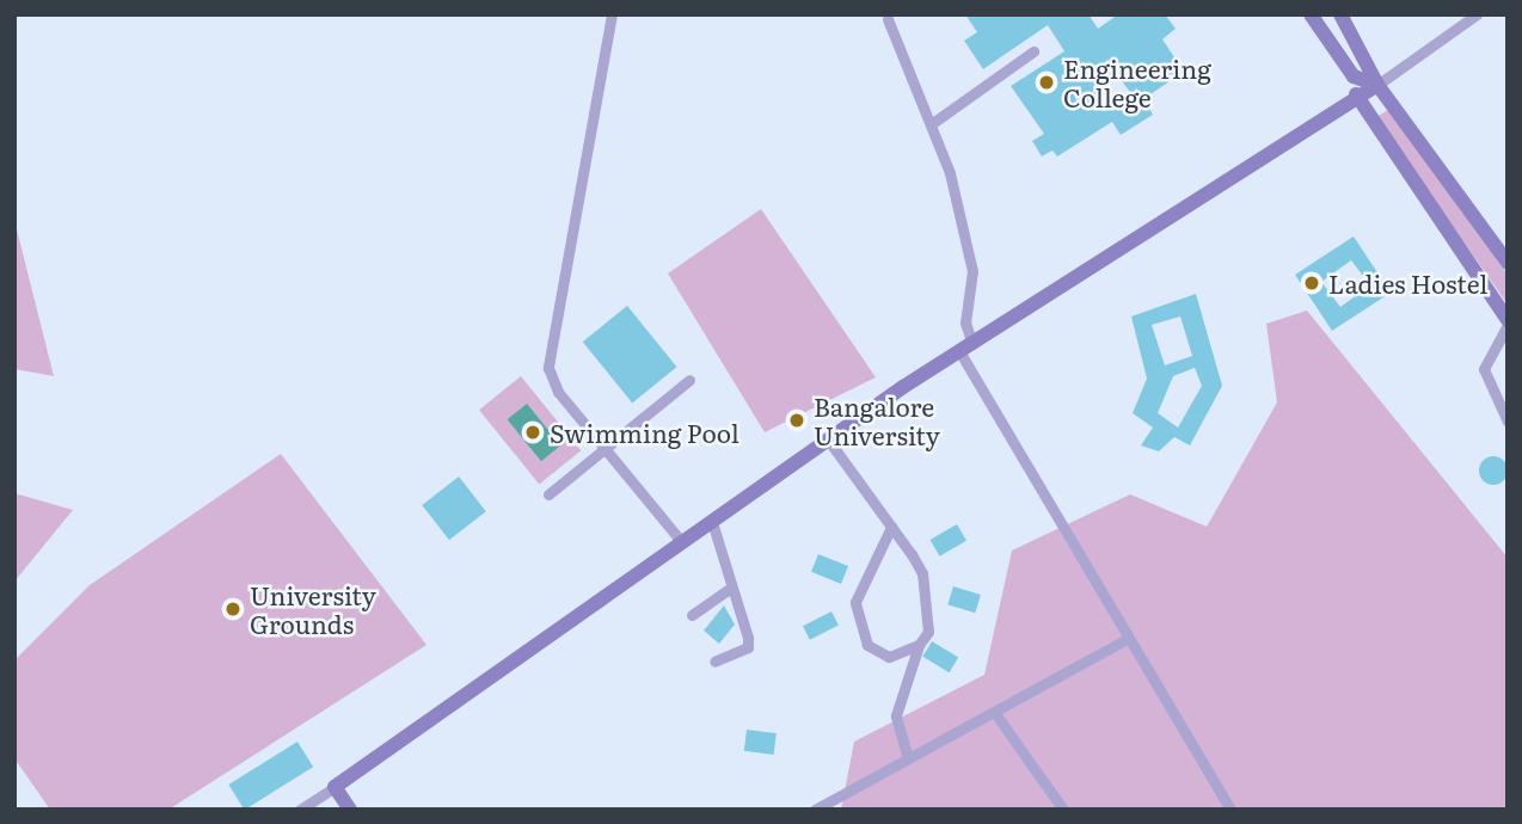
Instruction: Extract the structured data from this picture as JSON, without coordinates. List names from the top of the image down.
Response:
{
  "places": [
    "Engineering College",
    "Ladies Hostel",
    "Bangalore University",
    "Swimming Pool",
    "University Grounds"
  ]
}
